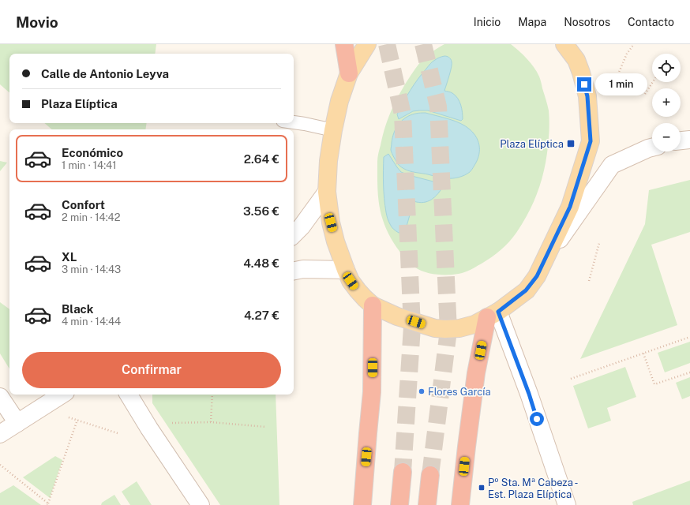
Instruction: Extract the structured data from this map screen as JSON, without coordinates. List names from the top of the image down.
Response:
{
  "places": {
    "transit": ["Plaza Elíptica", "Pº Sta. Mª Cabeza - Est. Plaza Elíptica"],
    "other": ["Flores García"]
  },
  "page": {
    "header": "Movio",
    "nav": [
      "Inicio",
      "Mapa",
      "Nosotros",
      "Contacto"
    ],
    "map_buttons": ["+", "−"],
    "banner": ["Calle de Antonio Leyva", "Plaza Elíptica"],
    "bubble": "1 min",
    "list": [
      {
        "name": "Económico",
        "note": "1 min · 14:41",
        "value": "2.64 €"
      },
      {
        "name": "Confort",
        "note": "2 min · 14:42",
        "value": "3.56 €"
      },
      {
        "name": "XL",
        "note": "3 min · 14:43",
        "value": "4.48 €"
      },
      {
        "name": "Black",
        "note": "4 min · 14:44",
        "value": "4.27 €"
      }
    ],
    "buttons": "Confirmar"
  }
}
